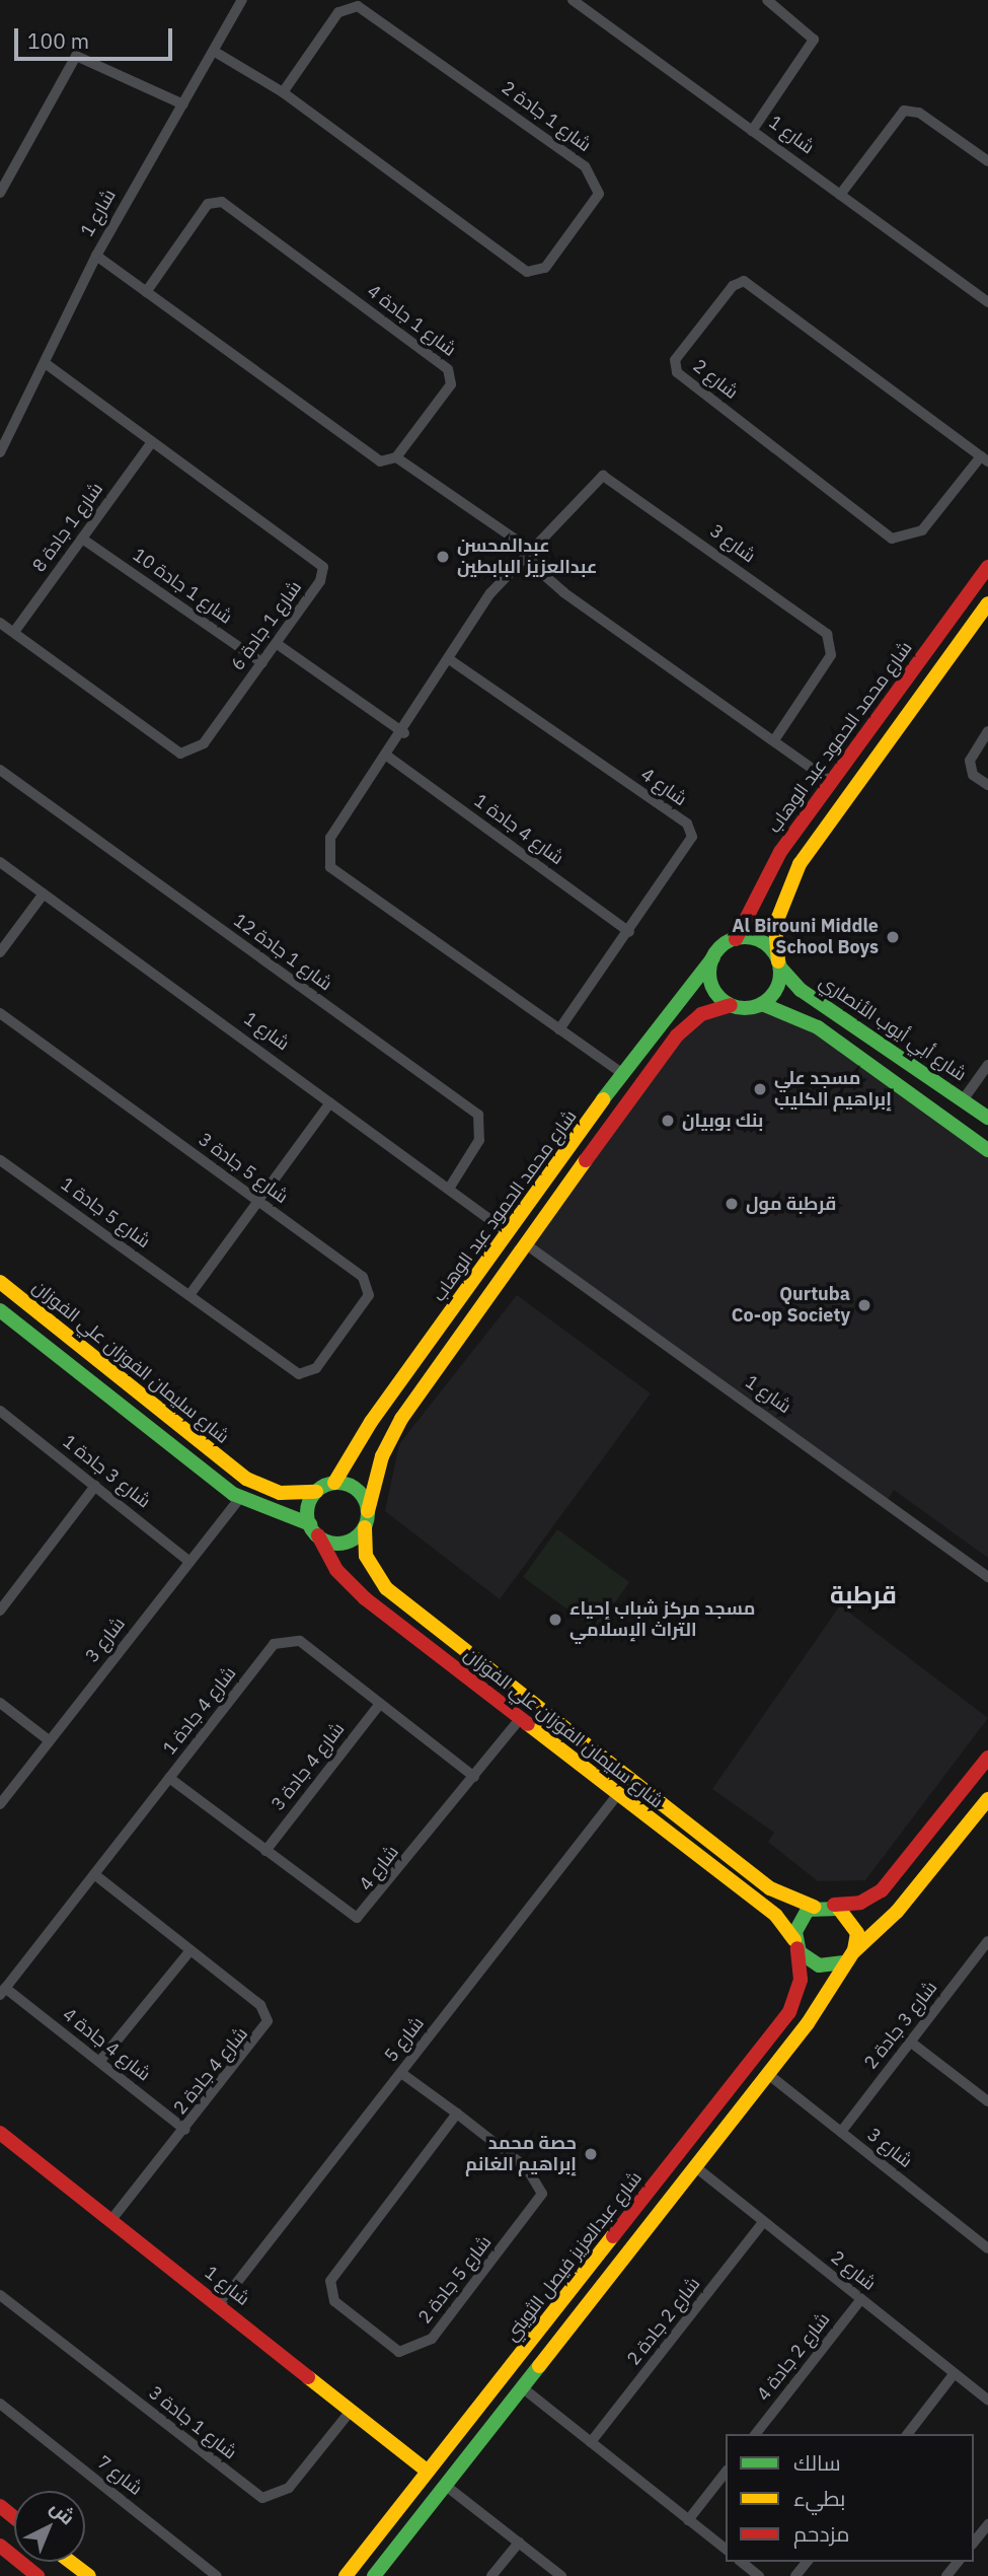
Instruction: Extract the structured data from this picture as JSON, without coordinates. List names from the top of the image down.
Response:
{
  "streets": {
    "main road": [
      "شارع 1",
      "شارع محمد الحمود عبد الوهاب",
      "شارع أبي أيوب الأنصاري",
      "شارع سليمان الفوزان علي الفوزان",
      "شارع عبدالعزيز فيصل الثويني"
    ],
    "street": [
      "شارع 1 جادة 2",
      "شارع 1 جادة 4",
      "شارع 2",
      "شارع 1 جادة 8",
      "شارع 3",
      "شارع 1 جادة 10",
      "شارع 1 جادة 6",
      "شارع 4",
      "شارع 4 جادة 1",
      "شارع 1 جادة 12",
      "شارع 5 جادة 3",
      "شارع 5 جادة 1",
      "شارع 3 جادة 1",
      "شارع 4 جادة 3",
      "شارع 3 جادة 2",
      "شارع 5",
      "شارع 4 جادة 4",
      "شارع 4 جادة 2",
      "شارع 5 جادة 2",
      "شارع 2 جادة 2",
      "شارع 2 جادة 4",
      "شارع 1 جادة 3",
      "شارع 7"
    ]
  },
  "crossings": [
    ["شارع 1 جادة 2", "شارع 1"],
    ["شارع 1", "شارع 1 جادة 6"],
    ["شارع 1", "شارع محمد الحمود عبد الوهاب"],
    ["شارع 1", "شارع 1 جادة 12"],
    ["شارع 1", "شارع 5"],
    ["شارع 1", "شارع 4 جادة 2"],
    ["شارع 1", "شارع عبدالعزيز فيصل الثويني"],
    ["شارع 1", "شارع 1 جادة 3"],
    ["شارع 2", "شارع 2 جادة 2"],
    ["شارع 2", "شارع 2 جادة 4"],
    ["شارع 1 جادة 8", "شارع 1 جادة 10"],
    ["شارع 1 جادة 8", "شارع 1 جادة 6"],
    ["شارع 3", "شارع 3 جادة 1"],
    ["شارع 3", "شارع 3 جادة 2"],
    ["شارع 1 جادة 10", "شارع 1 جادة 6"],
    ["شارع محمد الحمود عبد الوهاب", "شارع أبي أيوب الأنصاري"],
    ["شارع محمد الحمود عبد الوهاب", "شارع سليمان الفوزان علي الفوزان"],
    ["شارع 4", "شارع 4 جادة 1"],
    ["شارع 4", "شارع سليمان الفوزان علي الفوزان"],
    ["شارع 4", "شارع 4 جادة 3"],
    ["شارع 4 جادة 1", "شارع 4 جادة 3"],
    ["شارع 4 جادة 1", "شارع 4 جادة 4"],
    ["شارع 4 جادة 1", "شارع 4 جادة 2"],
    ["شارع 5 جادة 3", "شارع 5 جادة 1"],
    ["شارع سليمان الفوزان علي الفوزان", "شارع 5"],
    ["شارع سليمان الفوزان علي الفوزان", "شارع عبدالعزيز فيصل الثويني"],
    ["شارع 5", "شارع 5 جادة 2"],
    ["شارع 4 جادة 4", "شارع 4 جادة 2"]
  ],
  "districts": ["قرطبة"],
  "places": [
    "عبدالمحسن عبدالعزيز البابطين",
    "Al Birouni Middle School Boys",
    "مسجد علي إبراهيم الكليب",
    "بنك بوبيان",
    "قرطبة مول",
    "Qurtuba Co-op Society",
    "مسجد مركز شباب إحياء التراث الإسلامي",
    "حصة محمد إبراهيم الغانم"
  ],
  "legend": ["سالك", "بطيء", "مزدحم"],
  "scale_bar": "100 m",
  "north": "top right"
}
